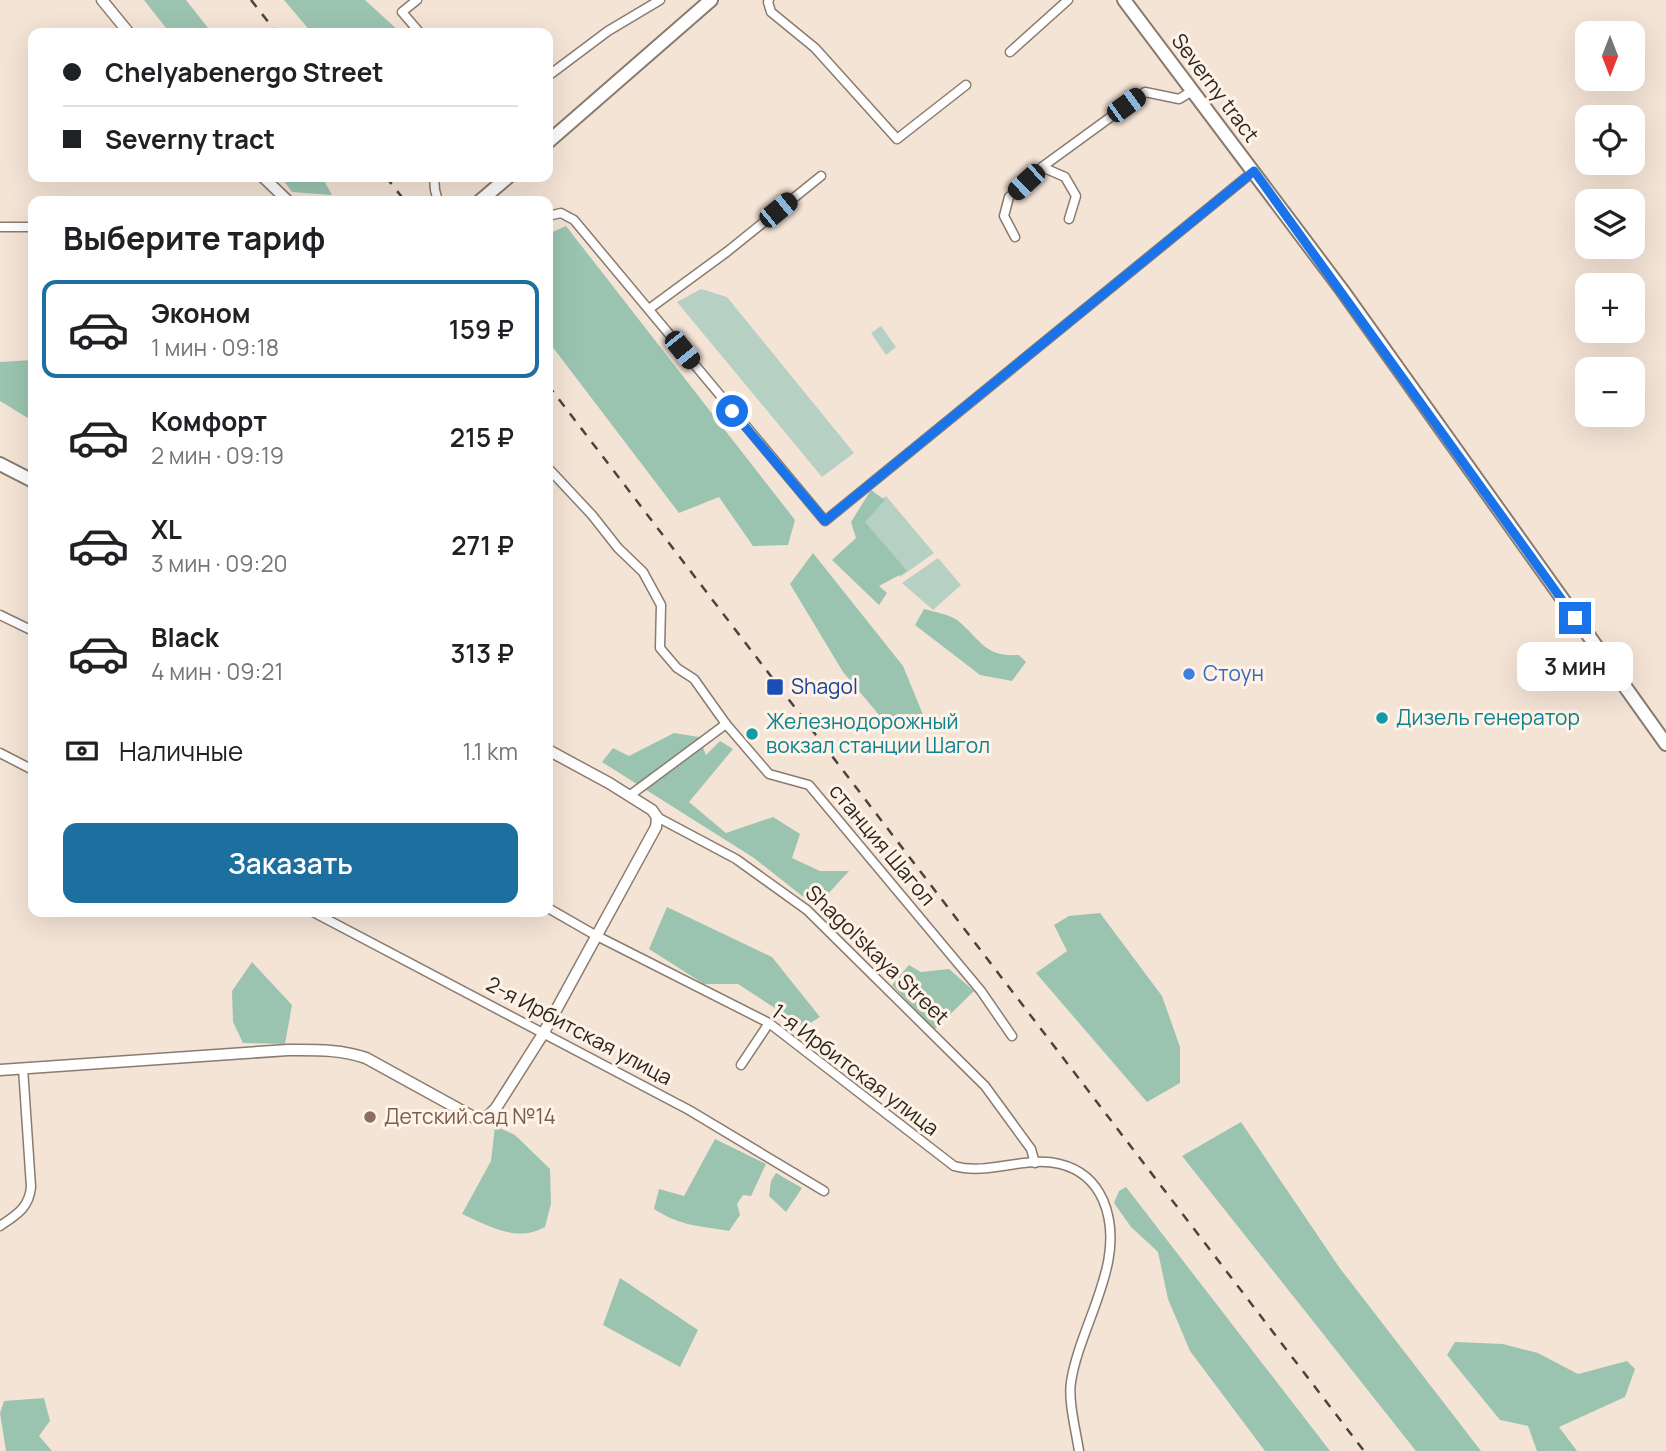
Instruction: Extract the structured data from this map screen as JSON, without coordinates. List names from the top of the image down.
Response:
{
  "streets": {
    "main road": ["Severny tract"],
    "street": [
      "станция Шагол",
      "Shagol'skaya Street",
      "2-я Ирбитская улица",
      "1-я Ирбитская улица"
    ]
  },
  "crossings": [
    ["Shagol'skaya Street", "1-я Ирбитская улица"]
  ],
  "places": {
    "other": [
      "Стоун",
      "Дизель генератор",
      "Железнодорожный вокзал станции Шагол",
      "Детский сад №14"
    ],
    "transit": ["Shagol"]
  },
  "north": "bottom",
  "page": {
    "map_buttons": ["+", "−"],
    "banner": ["Chelyabenergo Street", "Severny tract"],
    "heading": "Выберите тариф",
    "list": [
      {
        "name": "Эконом",
        "note": "1 мин · 09:18",
        "value": "159 ₽"
      },
      {
        "name": "Комфорт",
        "note": "2 мин · 09:19",
        "value": "215 ₽"
      },
      {
        "name": "XL",
        "note": "3 мин · 09:20",
        "value": "271 ₽"
      },
      {
        "name": "Black",
        "note": "4 мин · 09:21",
        "value": "313 ₽"
      }
    ],
    "bubble": "3 мин",
    "pay": ["Наличные", "1.1 km"],
    "buttons": "Заказать"
  }
}
